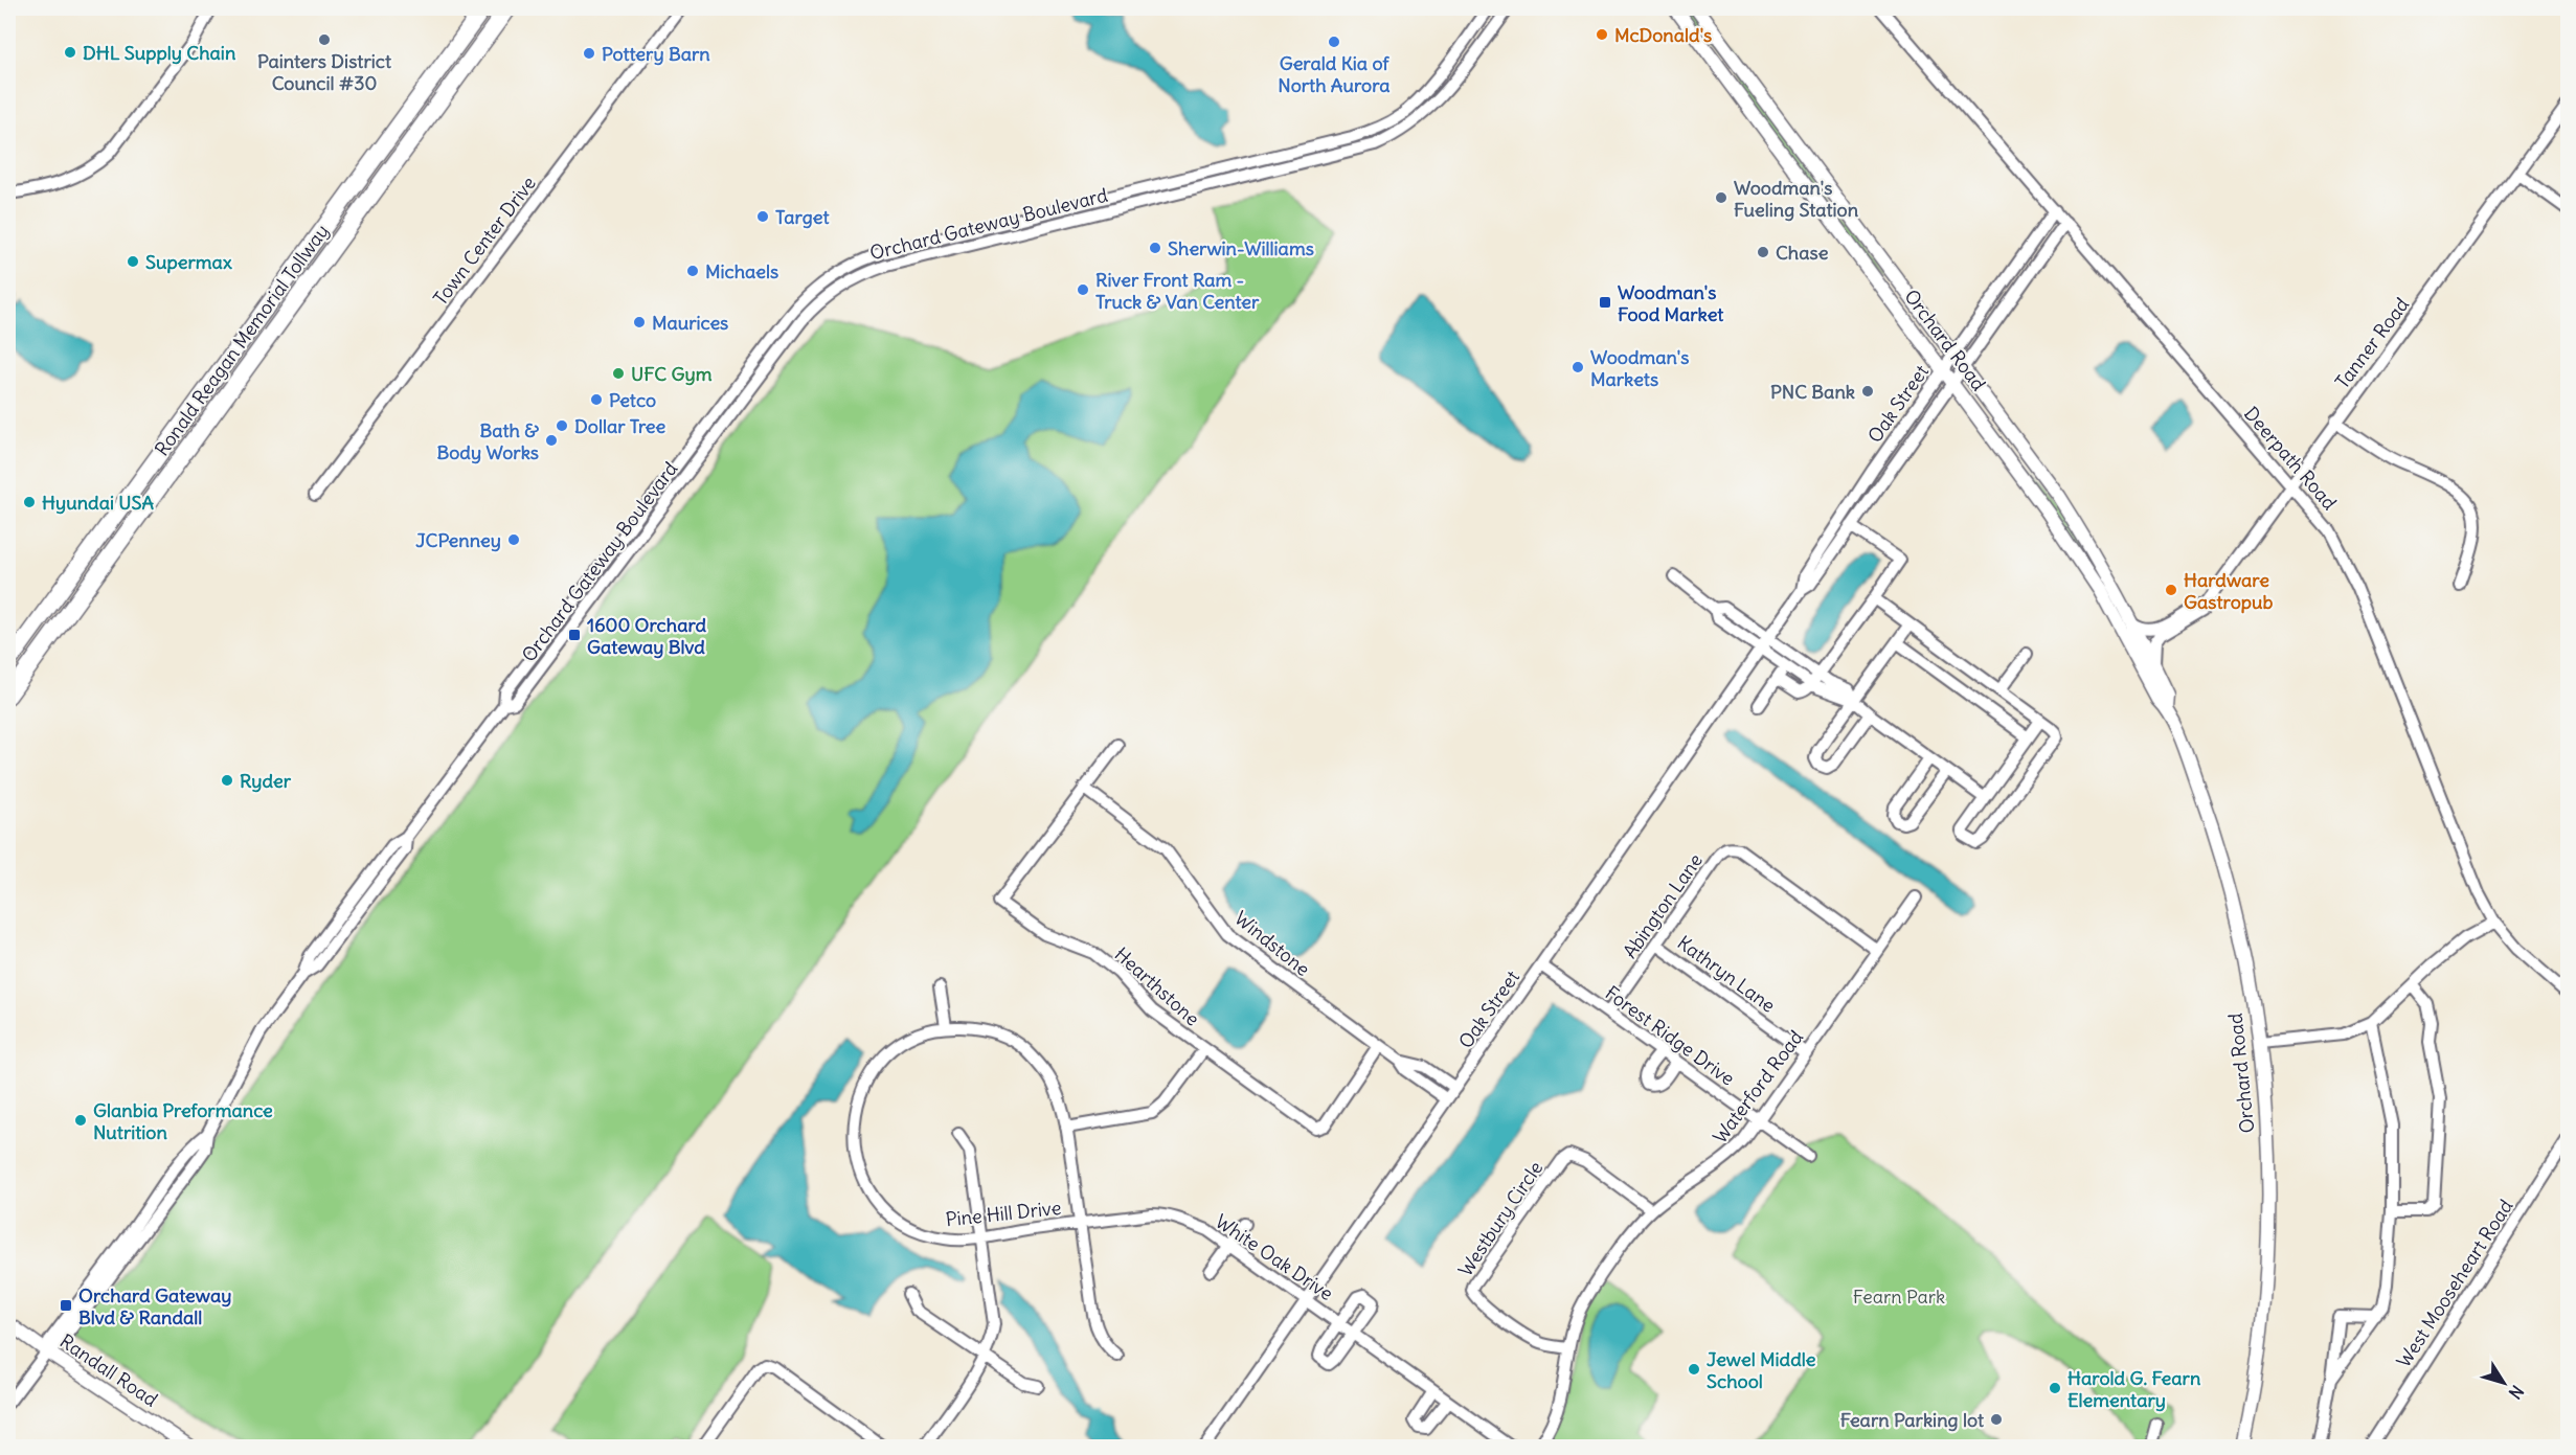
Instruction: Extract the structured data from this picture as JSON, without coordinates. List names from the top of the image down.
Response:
{
  "streets": {
    "highway": ["Ronald Reagan Memorial Tollway"],
    "main road": ["Orchard Road", "Randall Road"],
    "street": [
      "Orchard Gateway Boulevard",
      "Town Center Drive",
      "Tanner Road",
      "Oak Street",
      "Deerpath Road",
      "Abington Lane",
      "Windstone",
      "Kathryn Lane",
      "Hearthstone",
      "Forest Ridge Drive",
      "Waterford Road",
      "Pine Hill Drive",
      "Westbury Circle",
      "White Oak Drive",
      "West Mooseheart Road"
    ]
  },
  "crossings": [
    ["Orchard Gateway Boulevard", "Randall Road"],
    ["Orchard Road", "Tanner Road"],
    ["Orchard Road", "Oak Street"],
    ["Tanner Road", "Deerpath Road"],
    ["Oak Street", "Deerpath Road"],
    ["Oak Street", "Windstone"],
    ["Oak Street", "Forest Ridge Drive"],
    ["Oak Street", "White Oak Drive"],
    ["Abington Lane", "Kathryn Lane"],
    ["Abington Lane", "Forest Ridge Drive"],
    ["Abington Lane", "Waterford Road"],
    ["Windstone", "Hearthstone"],
    ["Kathryn Lane", "Waterford Road"],
    ["Forest Ridge Drive", "Waterford Road"],
    ["Waterford Road", "Westbury Circle"],
    ["Pine Hill Drive", "White Oak Drive"]
  ],
  "parks": ["Fearn Park"],
  "places": {
    "other": [
      "McDonald's",
      "Painters District Council #30",
      "Gerald Kia of North Aurora",
      "DHL Supply Chain",
      "Pottery Barn",
      "Woodman's Fueling Station",
      "Target",
      "Sherwin-Williams",
      "Chase",
      "Supermax",
      "Michaels",
      "River Front Ram - Truck & Van Center",
      "Maurices",
      "Woodman's Markets",
      "UFC Gym",
      "PNC Bank",
      "Petco",
      "Dollar Tree",
      "Bath & Body Works",
      "Hyundai USA",
      "JCPenney",
      "Hardware Gastropub",
      "Ryder",
      "Glanbia Preformance Nutrition",
      "Jewel Middle School",
      "Harold G. Fearn Elementary",
      "Fearn Parking lot"
    ],
    "transit": ["Woodman's Food Market", "1600 Orchard Gateway Blvd", "Orchard Gateway Blvd & Randall"]
  },
  "north": "bottom right"
}
